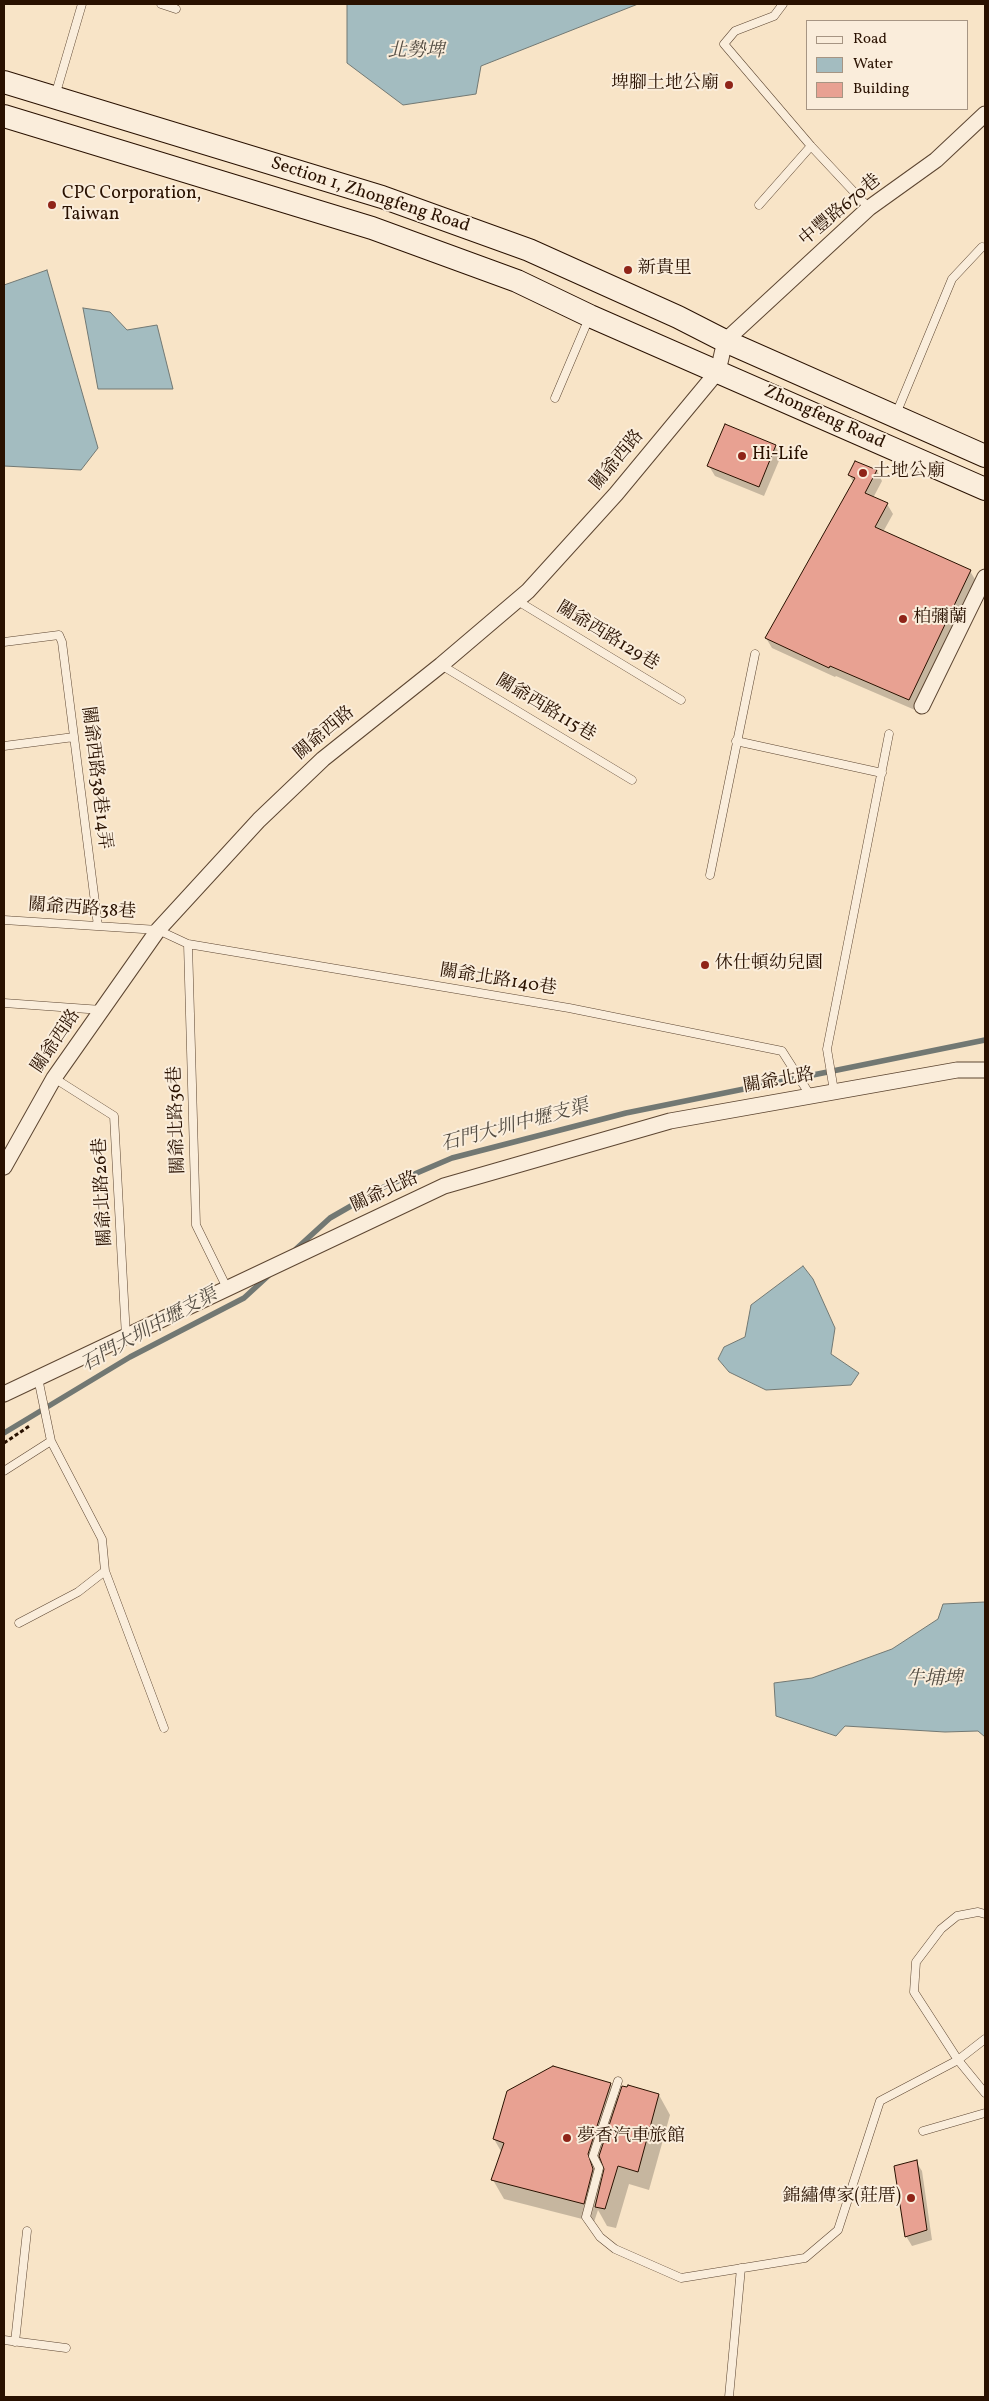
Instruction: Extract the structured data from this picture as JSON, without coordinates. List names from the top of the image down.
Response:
{
  "streets": {
    "main road": ["Section 1, Zhongfeng Road", "Zhongfeng Road"],
    "street": ["中豐路670巷", "關爺西路", "關爺北路"],
    "lane": [
      "關爺西路129巷",
      "關爺西路115巷",
      "關爺西路38巷14弄",
      "關爺西路38巷",
      "關爺北路140巷",
      "關爺北路36巷",
      "關爺北路26巷"
    ]
  },
  "crossings": [
    ["Section 1, Zhongfeng Road", "中豐路670巷"],
    ["Section 1, Zhongfeng Road", "Zhongfeng Road"],
    ["Section 1, Zhongfeng Road", "關爺西路"],
    ["中豐路670巷", "Zhongfeng Road"],
    ["Zhongfeng Road", "關爺西路"],
    ["關爺西路", "關爺西路129巷"],
    ["關爺西路", "關爺西路115巷"],
    ["關爺西路", "關爺西路38巷"],
    ["關爺西路", "關爺北路140巷"],
    ["關爺西路", "關爺北路26巷"],
    ["關爺西路38巷14弄", "關爺西路38巷"],
    ["關爺西路38巷", "關爺北路140巷"],
    ["關爺北路140巷", "關爺北路"],
    ["關爺北路140巷", "關爺北路36巷"],
    ["關爺北路", "關爺北路36巷"],
    ["關爺北路", "關爺北路26巷"]
  ],
  "water": ["北勢埤", "石門大圳中壢支渠", "牛埔埤"],
  "places": [
    "埤腳土地公廟",
    "CPC Corporation, Taiwan",
    "新貴里",
    "Hi-Life",
    "土地公廟",
    "柏彌蘭",
    "休仕頓幼兒園",
    "夢香汽車旅館",
    "錦繡傳家(莊厝)"
  ],
  "legend": ["Road", "Water", "Building"]
}
